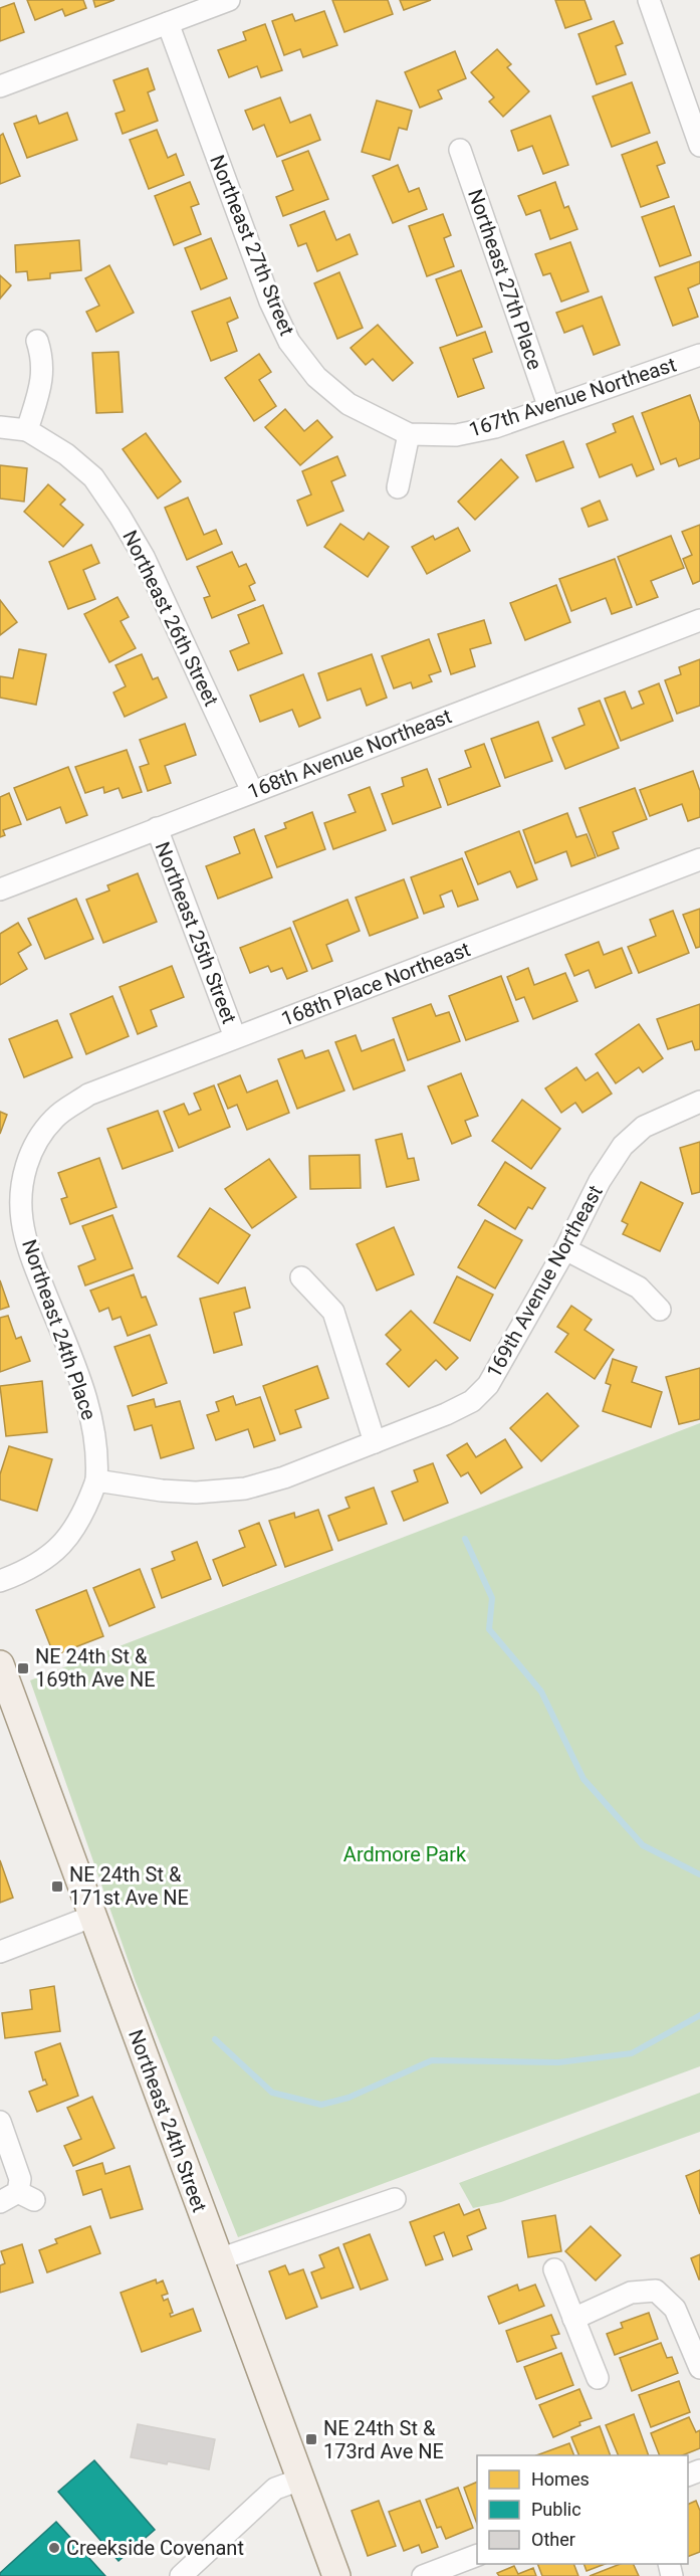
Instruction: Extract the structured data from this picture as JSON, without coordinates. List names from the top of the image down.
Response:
{
  "streets": {
    "main road": ["Northeast 24th Street"],
    "street": [
      "Northeast 27th Street",
      "Northeast 27th Place",
      "167th Avenue Northeast",
      "Northeast 26th Street",
      "168th Avenue Northeast",
      "Northeast 25th Street",
      "168th Place Northeast",
      "169th Avenue Northeast",
      "Northeast 24th Place"
    ]
  },
  "crossings": [
    ["Northeast 27th Street", "167th Avenue Northeast"],
    ["Northeast 27th Place", "167th Avenue Northeast"],
    ["Northeast 26th Street", "168th Avenue Northeast"],
    ["168th Avenue Northeast", "Northeast 25th Street"],
    ["Northeast 25th Street", "168th Place Northeast"],
    ["168th Place Northeast", "Northeast 24th Place"],
    ["169th Avenue Northeast", "Northeast 24th Place"]
  ],
  "parks": ["Ardmore Park"],
  "places": {
    "transit": ["NE 24th St & 169th Ave NE", "NE 24th St & 171st Ave NE", "NE 24th St & 173rd Ave NE"],
    "other": ["Creekside Covenant"]
  },
  "legend": ["Homes", "Public", "Other"]
}
